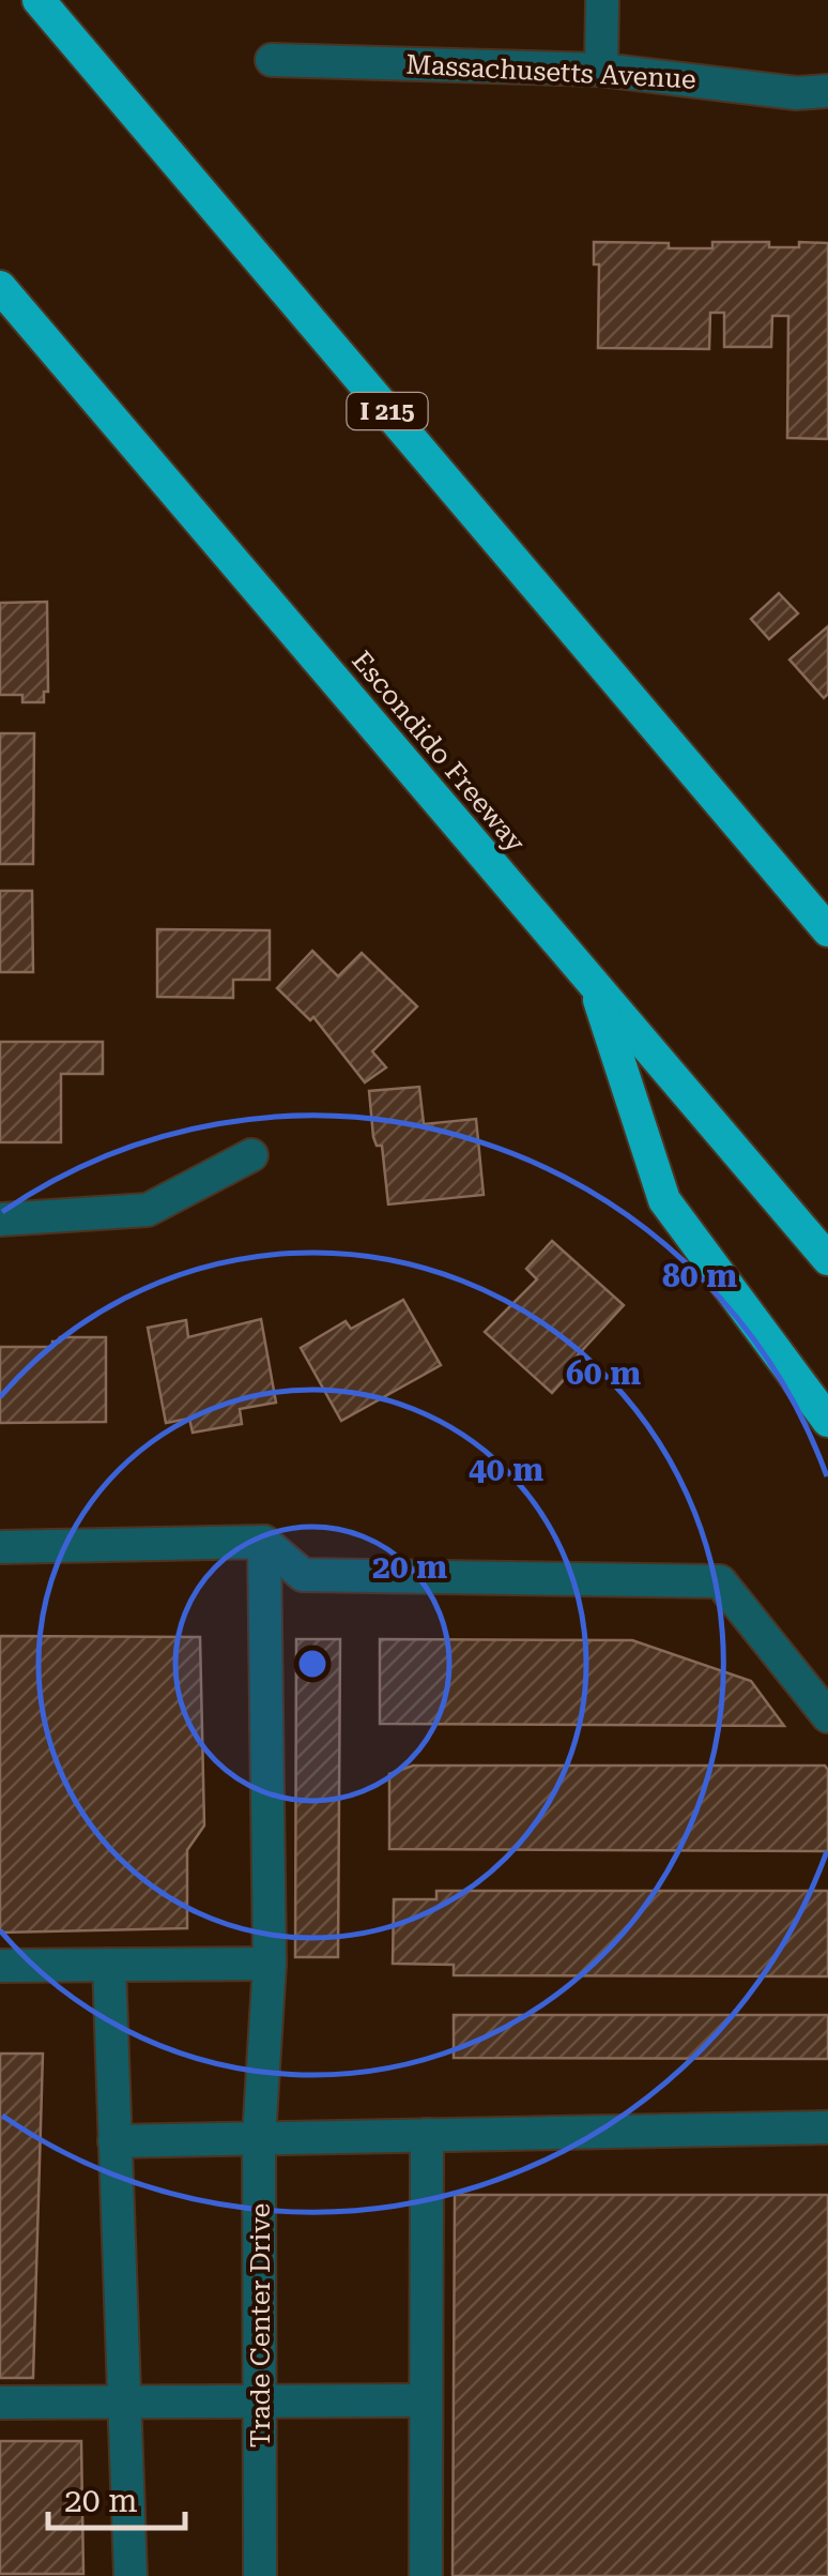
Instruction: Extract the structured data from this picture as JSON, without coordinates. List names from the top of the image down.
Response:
{
  "streets": {
    "highway": ["I 215", "Escondido Freeway"],
    "street": ["Massachusetts Avenue", "Trade Center Drive"]
  },
  "scale_bar": "20 m",
  "rings": [
    "80 m",
    "60 m",
    "40 m",
    "20 m"
  ]
}
